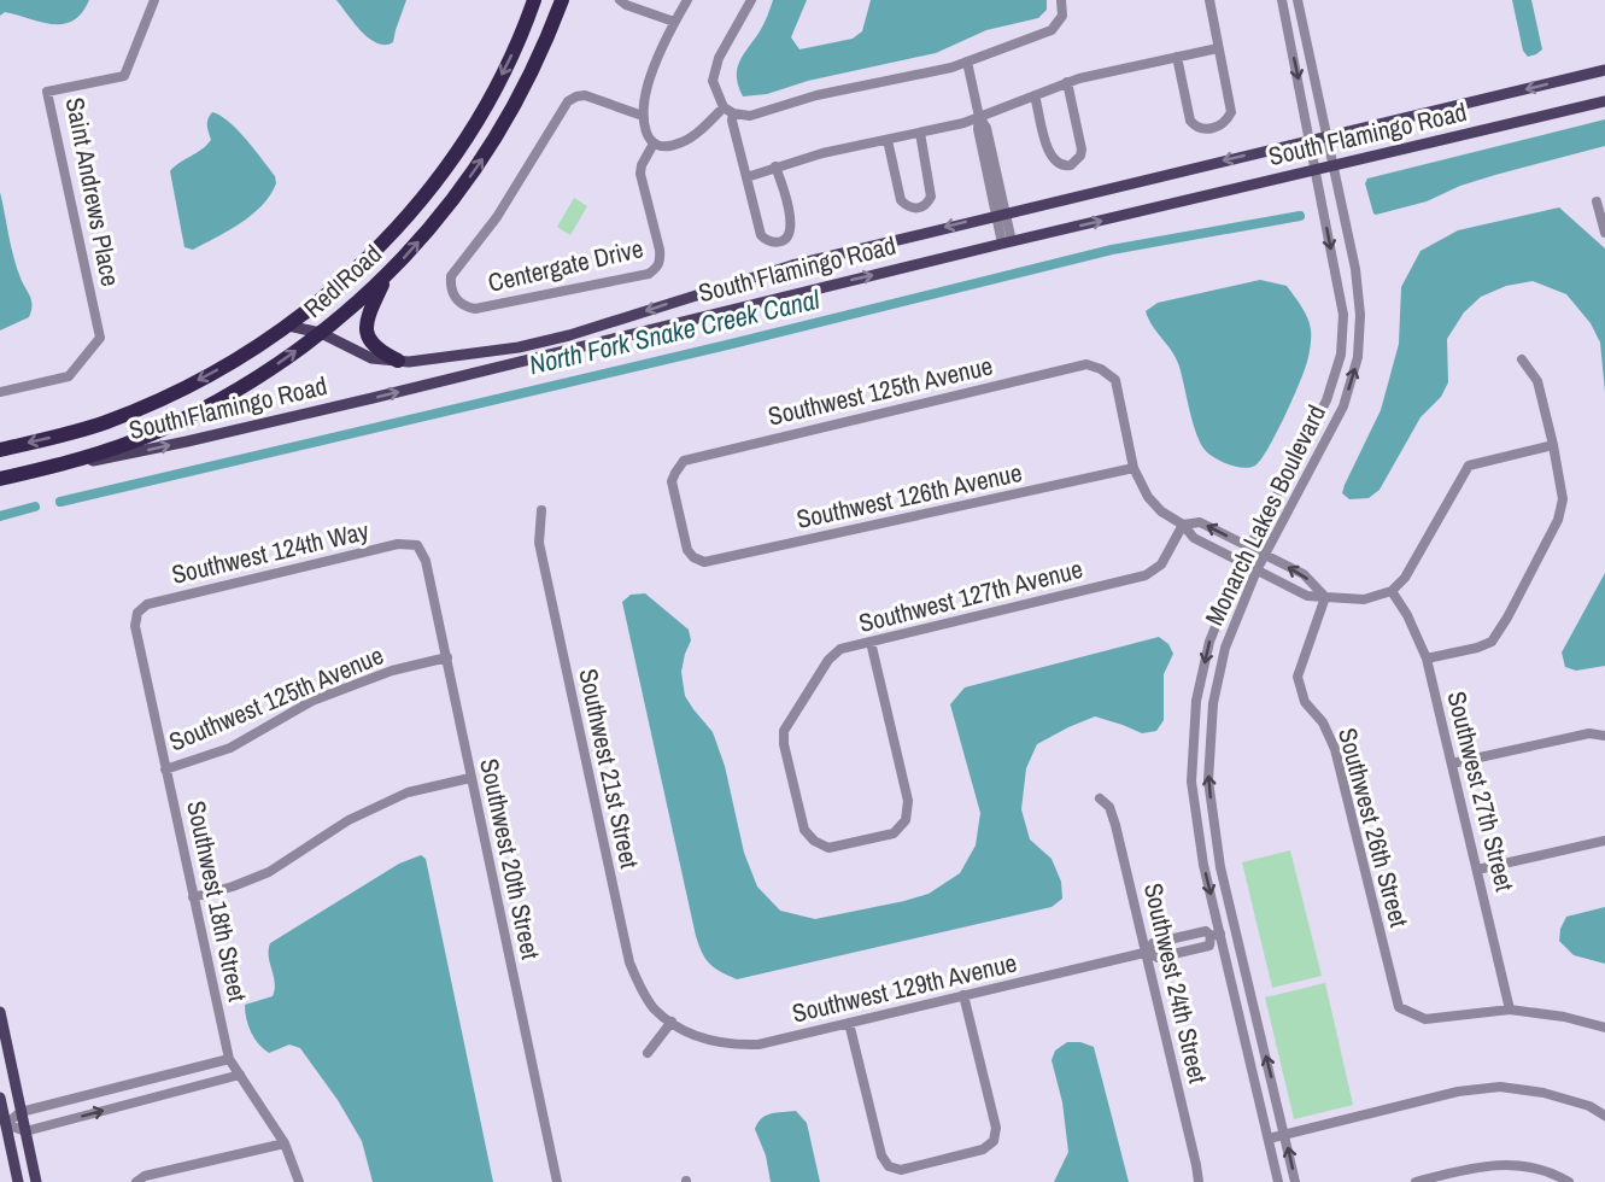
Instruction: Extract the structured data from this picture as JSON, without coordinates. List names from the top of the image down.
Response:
{
  "streets": {
    "highway": ["South Flamingo Road", "Red Road"],
    "street": [
      "Saint Andrews Place",
      "Centergate Drive",
      "Southwest 125th Avenue",
      "Southwest 126th Avenue",
      "Monarch Lakes Boulevard",
      "Southwest 124th Way",
      "Southwest 127th Avenue",
      "Southwest 21st Street",
      "Southwest 27th Street",
      "Southwest 26th Street",
      "Southwest 20th Street",
      "Southwest 18th Street",
      "Southwest 24th Street",
      "Southwest 129th Avenue"
    ]
  },
  "crossings": [
    ["South Flamingo Road", "Red Road"],
    ["South Flamingo Road", "Monarch Lakes Boulevard"],
    ["Southwest 125th Avenue", "Southwest 126th Avenue"],
    ["Southwest 125th Avenue", "Southwest 20th Street"],
    ["Southwest 125th Avenue", "Southwest 18th Street"],
    ["Monarch Lakes Boulevard", "Southwest 129th Avenue"],
    ["Southwest 124th Way", "Southwest 20th Street"],
    ["Southwest 124th Way", "Southwest 18th Street"],
    ["Southwest 21st Street", "Southwest 129th Avenue"],
    ["Southwest 27th Street", "Southwest 26th Street"],
    ["Southwest 24th Street", "Southwest 129th Avenue"]
  ],
  "water": ["North Fork Snake Creek Canal"]
}
